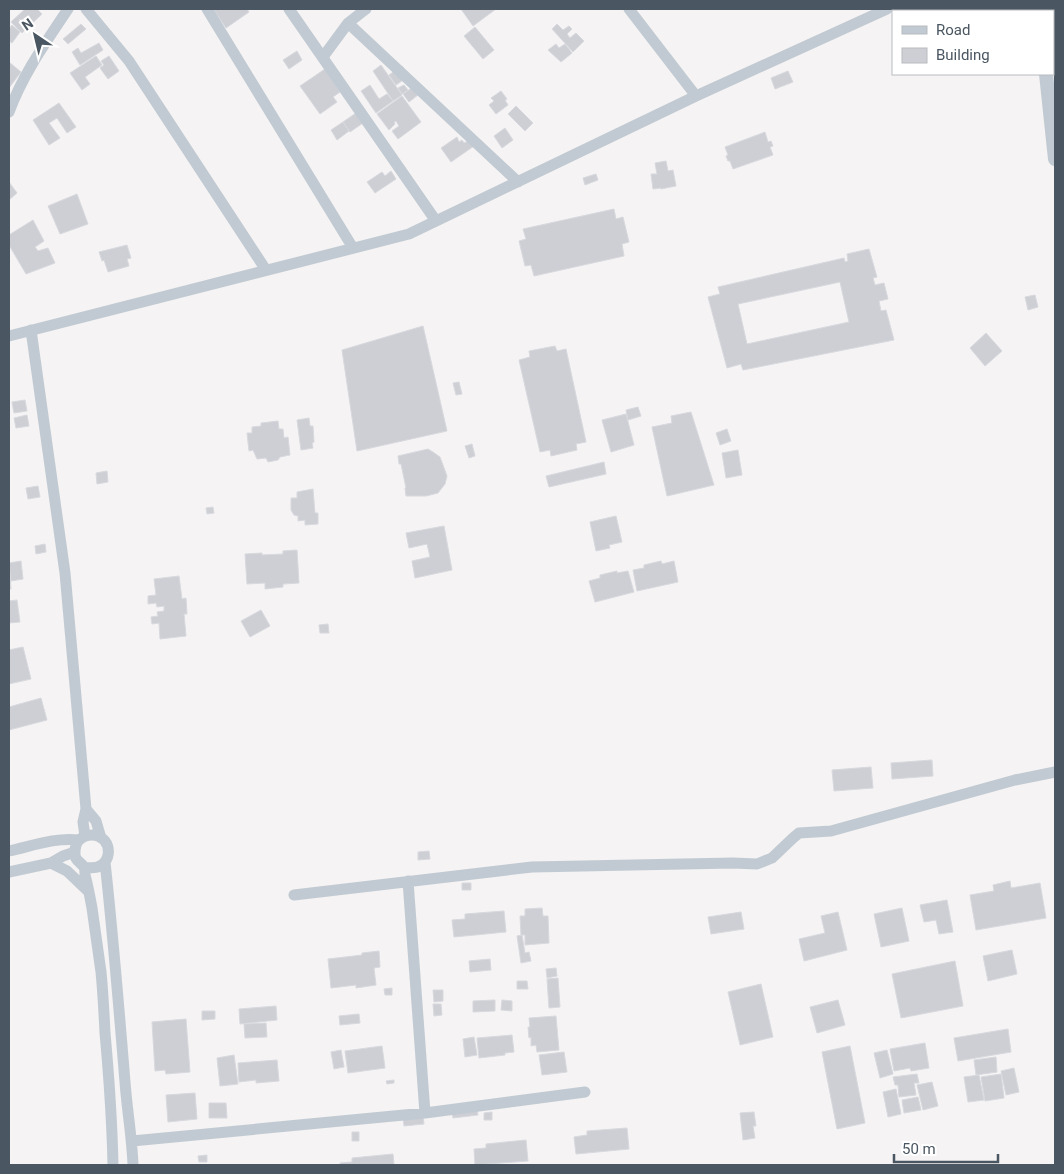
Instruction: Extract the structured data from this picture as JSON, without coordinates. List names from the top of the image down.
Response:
{
  "legend": ["Road", "Building"],
  "scale_bar": "50 m",
  "north": "top left"
}
